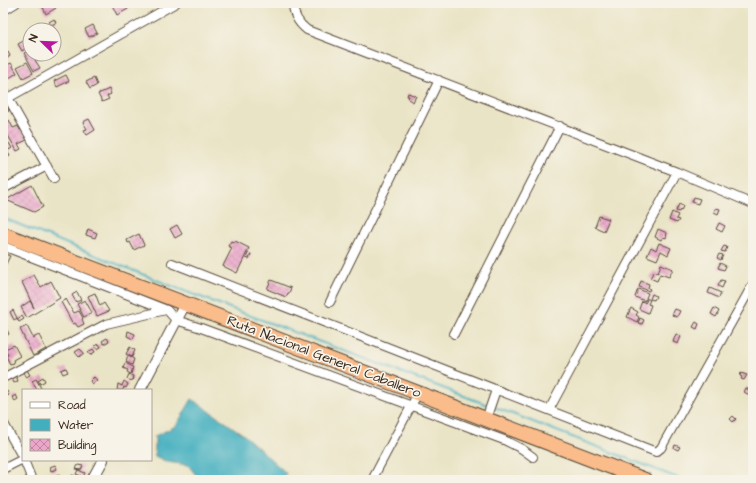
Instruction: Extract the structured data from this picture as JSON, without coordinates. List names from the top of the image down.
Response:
{
  "streets": {
    "highway": ["Ruta Nacional General Caballero"]
  },
  "legend": ["Road", "Water", "Building"],
  "north": "top left"
}
